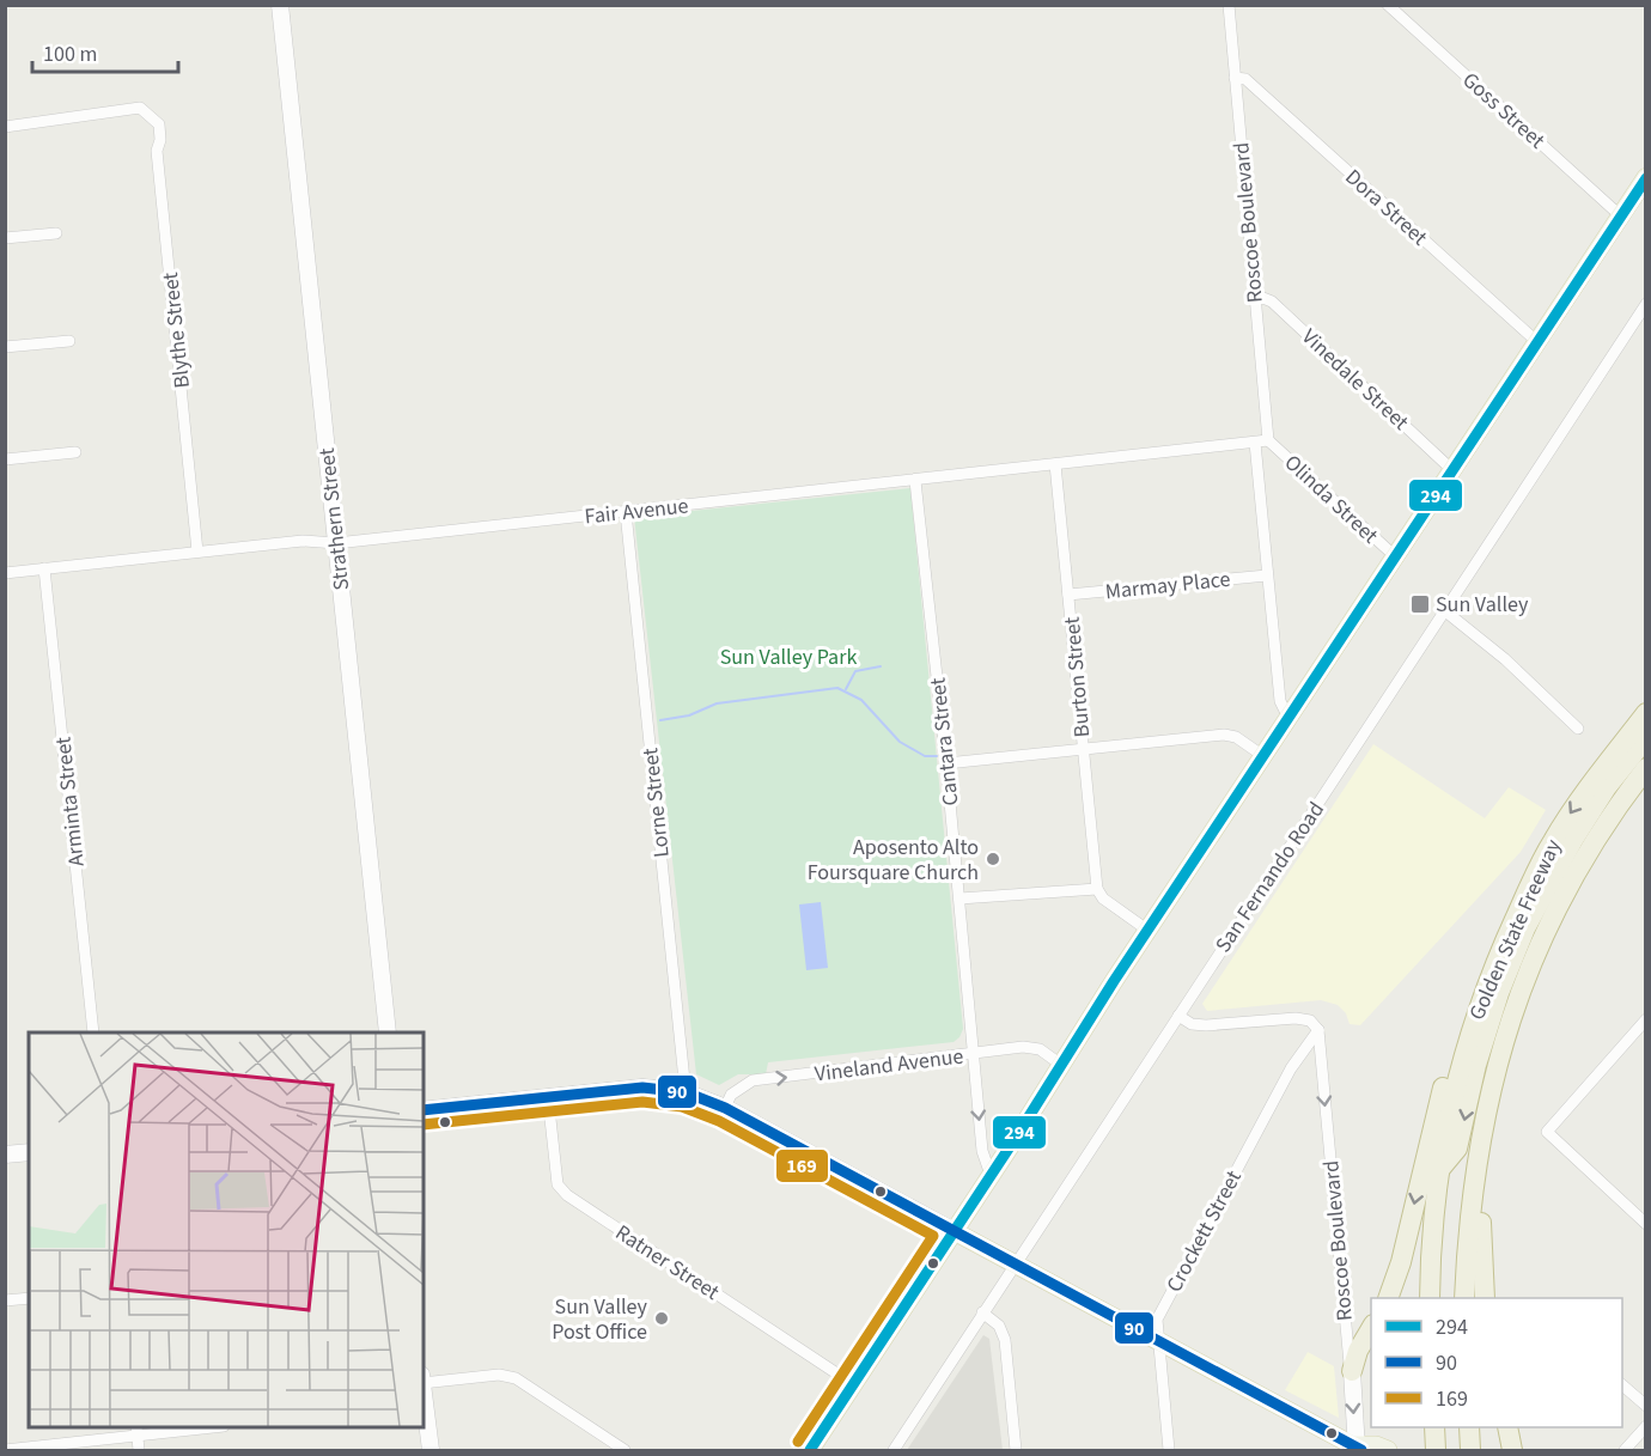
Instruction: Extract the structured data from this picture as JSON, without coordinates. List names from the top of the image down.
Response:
{
  "streets": {
    "highway": ["Golden State Freeway"],
    "main road": ["Roscoe Boulevard", "Strathern Street"],
    "street": [
      "Goss Street",
      "Dora Street",
      "Blythe Street",
      "Vinedale Street",
      "Olinda Street",
      "Fair Avenue",
      "Marmay Place",
      "Burton Street",
      "Cantara Street",
      "Arminta Street",
      "Lorne Street",
      "San Fernando Road",
      "Vineland Avenue",
      "Crockett Street",
      "Ratner Street"
    ]
  },
  "crossings": [
    ["Dora Street", "Roscoe Boulevard"],
    ["Roscoe Boulevard", "Vinedale Street"],
    ["Roscoe Boulevard", "Olinda Street"],
    ["Roscoe Boulevard", "Fair Avenue"],
    ["Roscoe Boulevard", "Crockett Street"],
    ["Blythe Street", "Fair Avenue"],
    ["Olinda Street", "Fair Avenue"],
    ["Fair Avenue", "Strathern Street"],
    ["Fair Avenue", "Burton Street"],
    ["Fair Avenue", "Cantara Street"],
    ["Fair Avenue", "Arminta Street"],
    ["Fair Avenue", "Lorne Street"],
    ["Marmay Place", "Burton Street"],
    ["Cantara Street", "Vineland Avenue"]
  ],
  "one_way": ["Roscoe Boulevard", "Vineland Avenue"],
  "parks": ["Sun Valley Park"],
  "places": {
    "transit": ["Sun Valley"],
    "other": ["Aposento Alto Foursquare Church", "Sun Valley Post Office"]
  },
  "lines": ["transit line 294", "transit line 90", "transit line 169"],
  "legend": ["294", "90", "169"],
  "scale_bar": "100 m"
}
